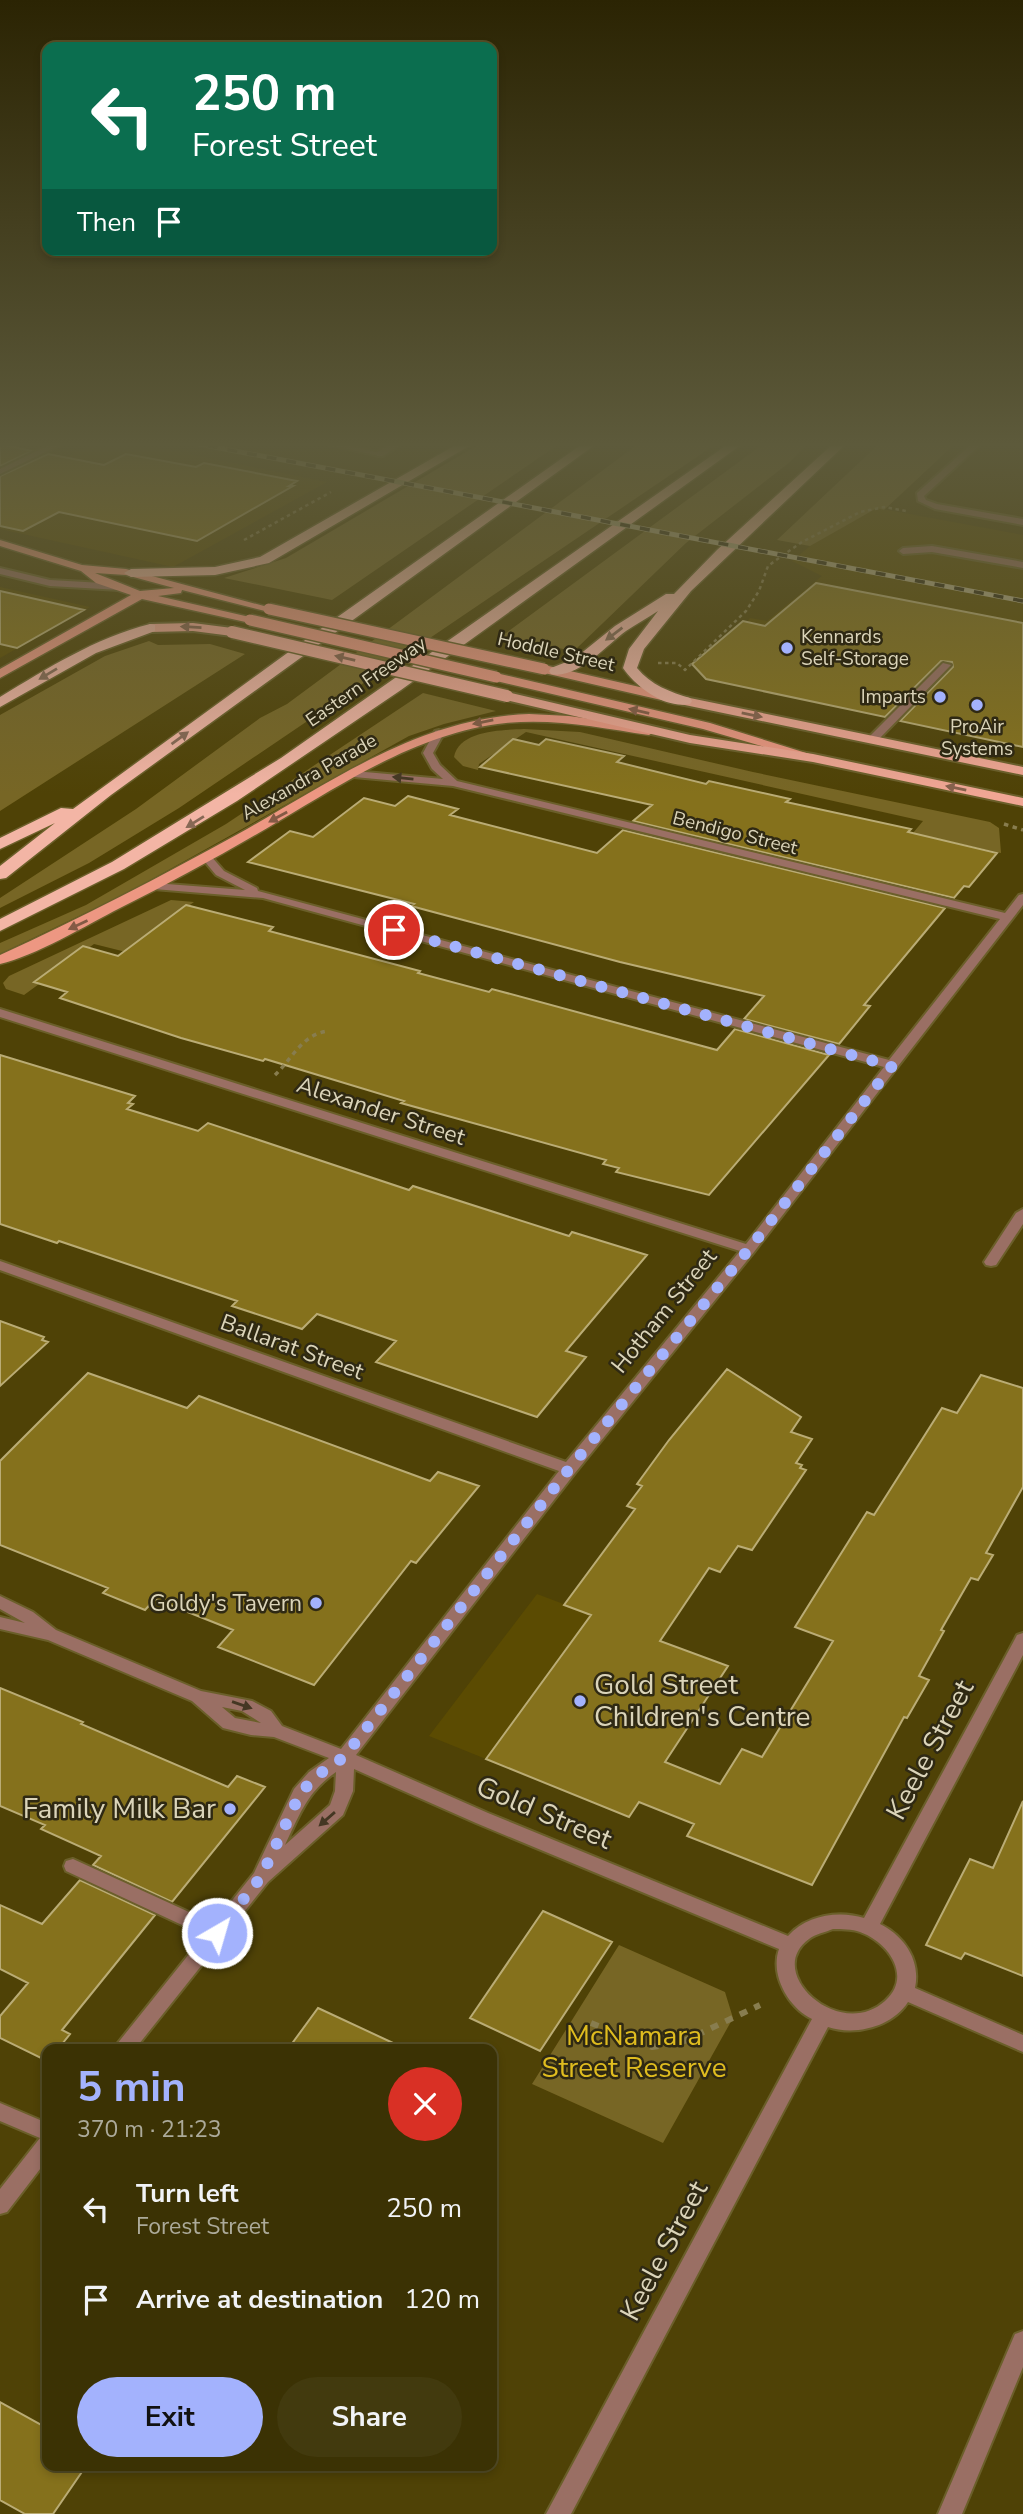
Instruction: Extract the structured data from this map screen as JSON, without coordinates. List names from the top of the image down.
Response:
{
  "streets": {
    "highway": ["Hoddle Street", "Eastern Freeway"],
    "main road": ["Alexandra Parade"],
    "street": [
      "Bendigo Street",
      "Alexander Street",
      "Hotham Street",
      "Ballarat Street",
      "Keele Street",
      "Gold Street"
    ]
  },
  "crossings": [
    ["Hoddle Street", "Alexandra Parade"],
    ["Alexandra Parade", "Bendigo Street"],
    ["Bendigo Street", "Hotham Street"],
    ["Alexander Street", "Hotham Street"],
    ["Hotham Street", "Ballarat Street"],
    ["Hotham Street", "Gold Street"],
    ["Keele Street", "Gold Street"]
  ],
  "one_way": ["Alexandra Parade"],
  "parks": ["McNamara Street Reserve"],
  "places": [
    "Kennards Self-Storage",
    "Imparts",
    "ProAir Systems",
    "Goldy's Tavern",
    "Gold Street Children's Centre",
    "Family Milk Bar"
  ],
  "page": {
    "turn": ["250 m", "Forest Street"],
    "then": "Then",
    "heading": ["5 min", "370 m · 21:23"],
    "list": [
      {
        "name": "Turn left",
        "note": "Forest Street",
        "value": "250 m"
      },
      {
        "name": "Arrive at destination",
        "value": "120 m"
      }
    ],
    "buttons": ["Exit", "Share"]
  }
}
